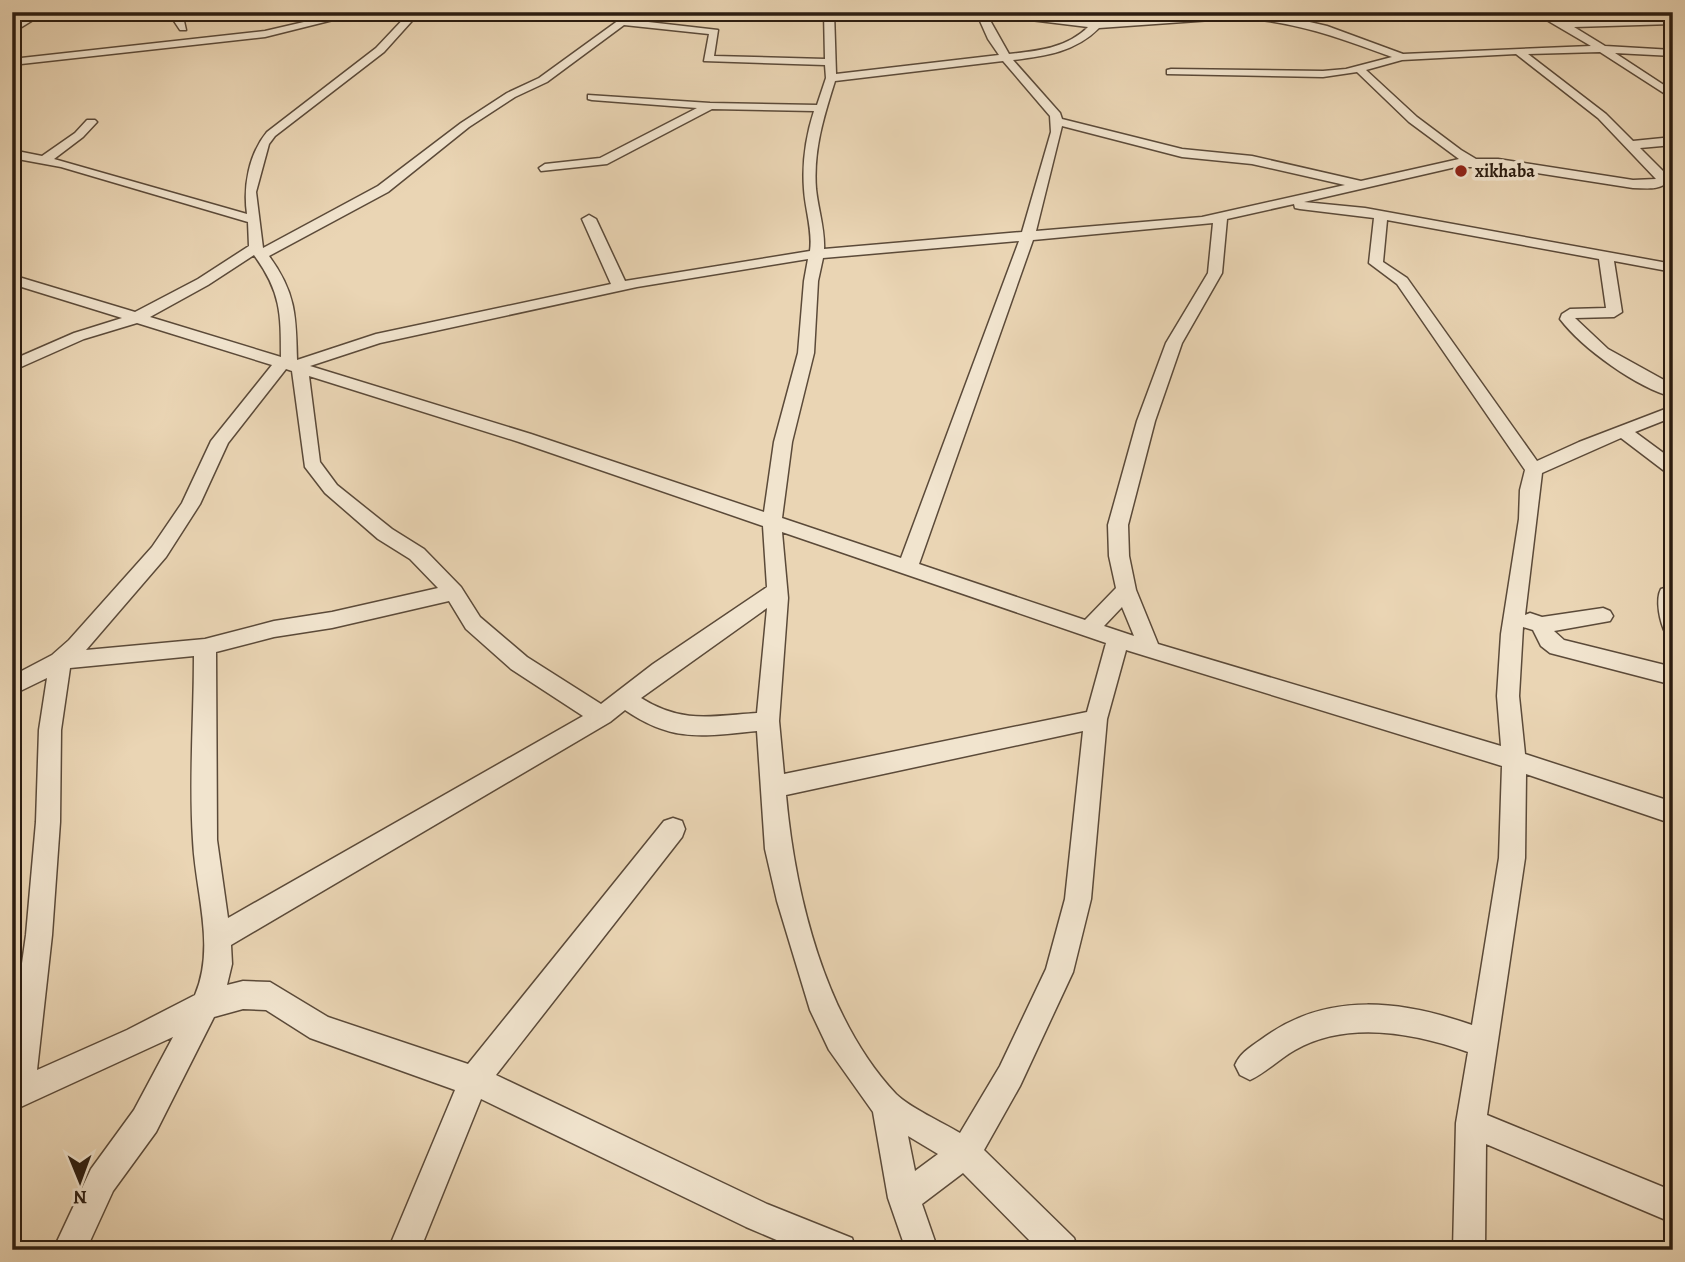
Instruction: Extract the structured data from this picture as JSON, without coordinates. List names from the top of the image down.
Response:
{
  "places": ["xikhaba"],
  "north": "bottom"
}
